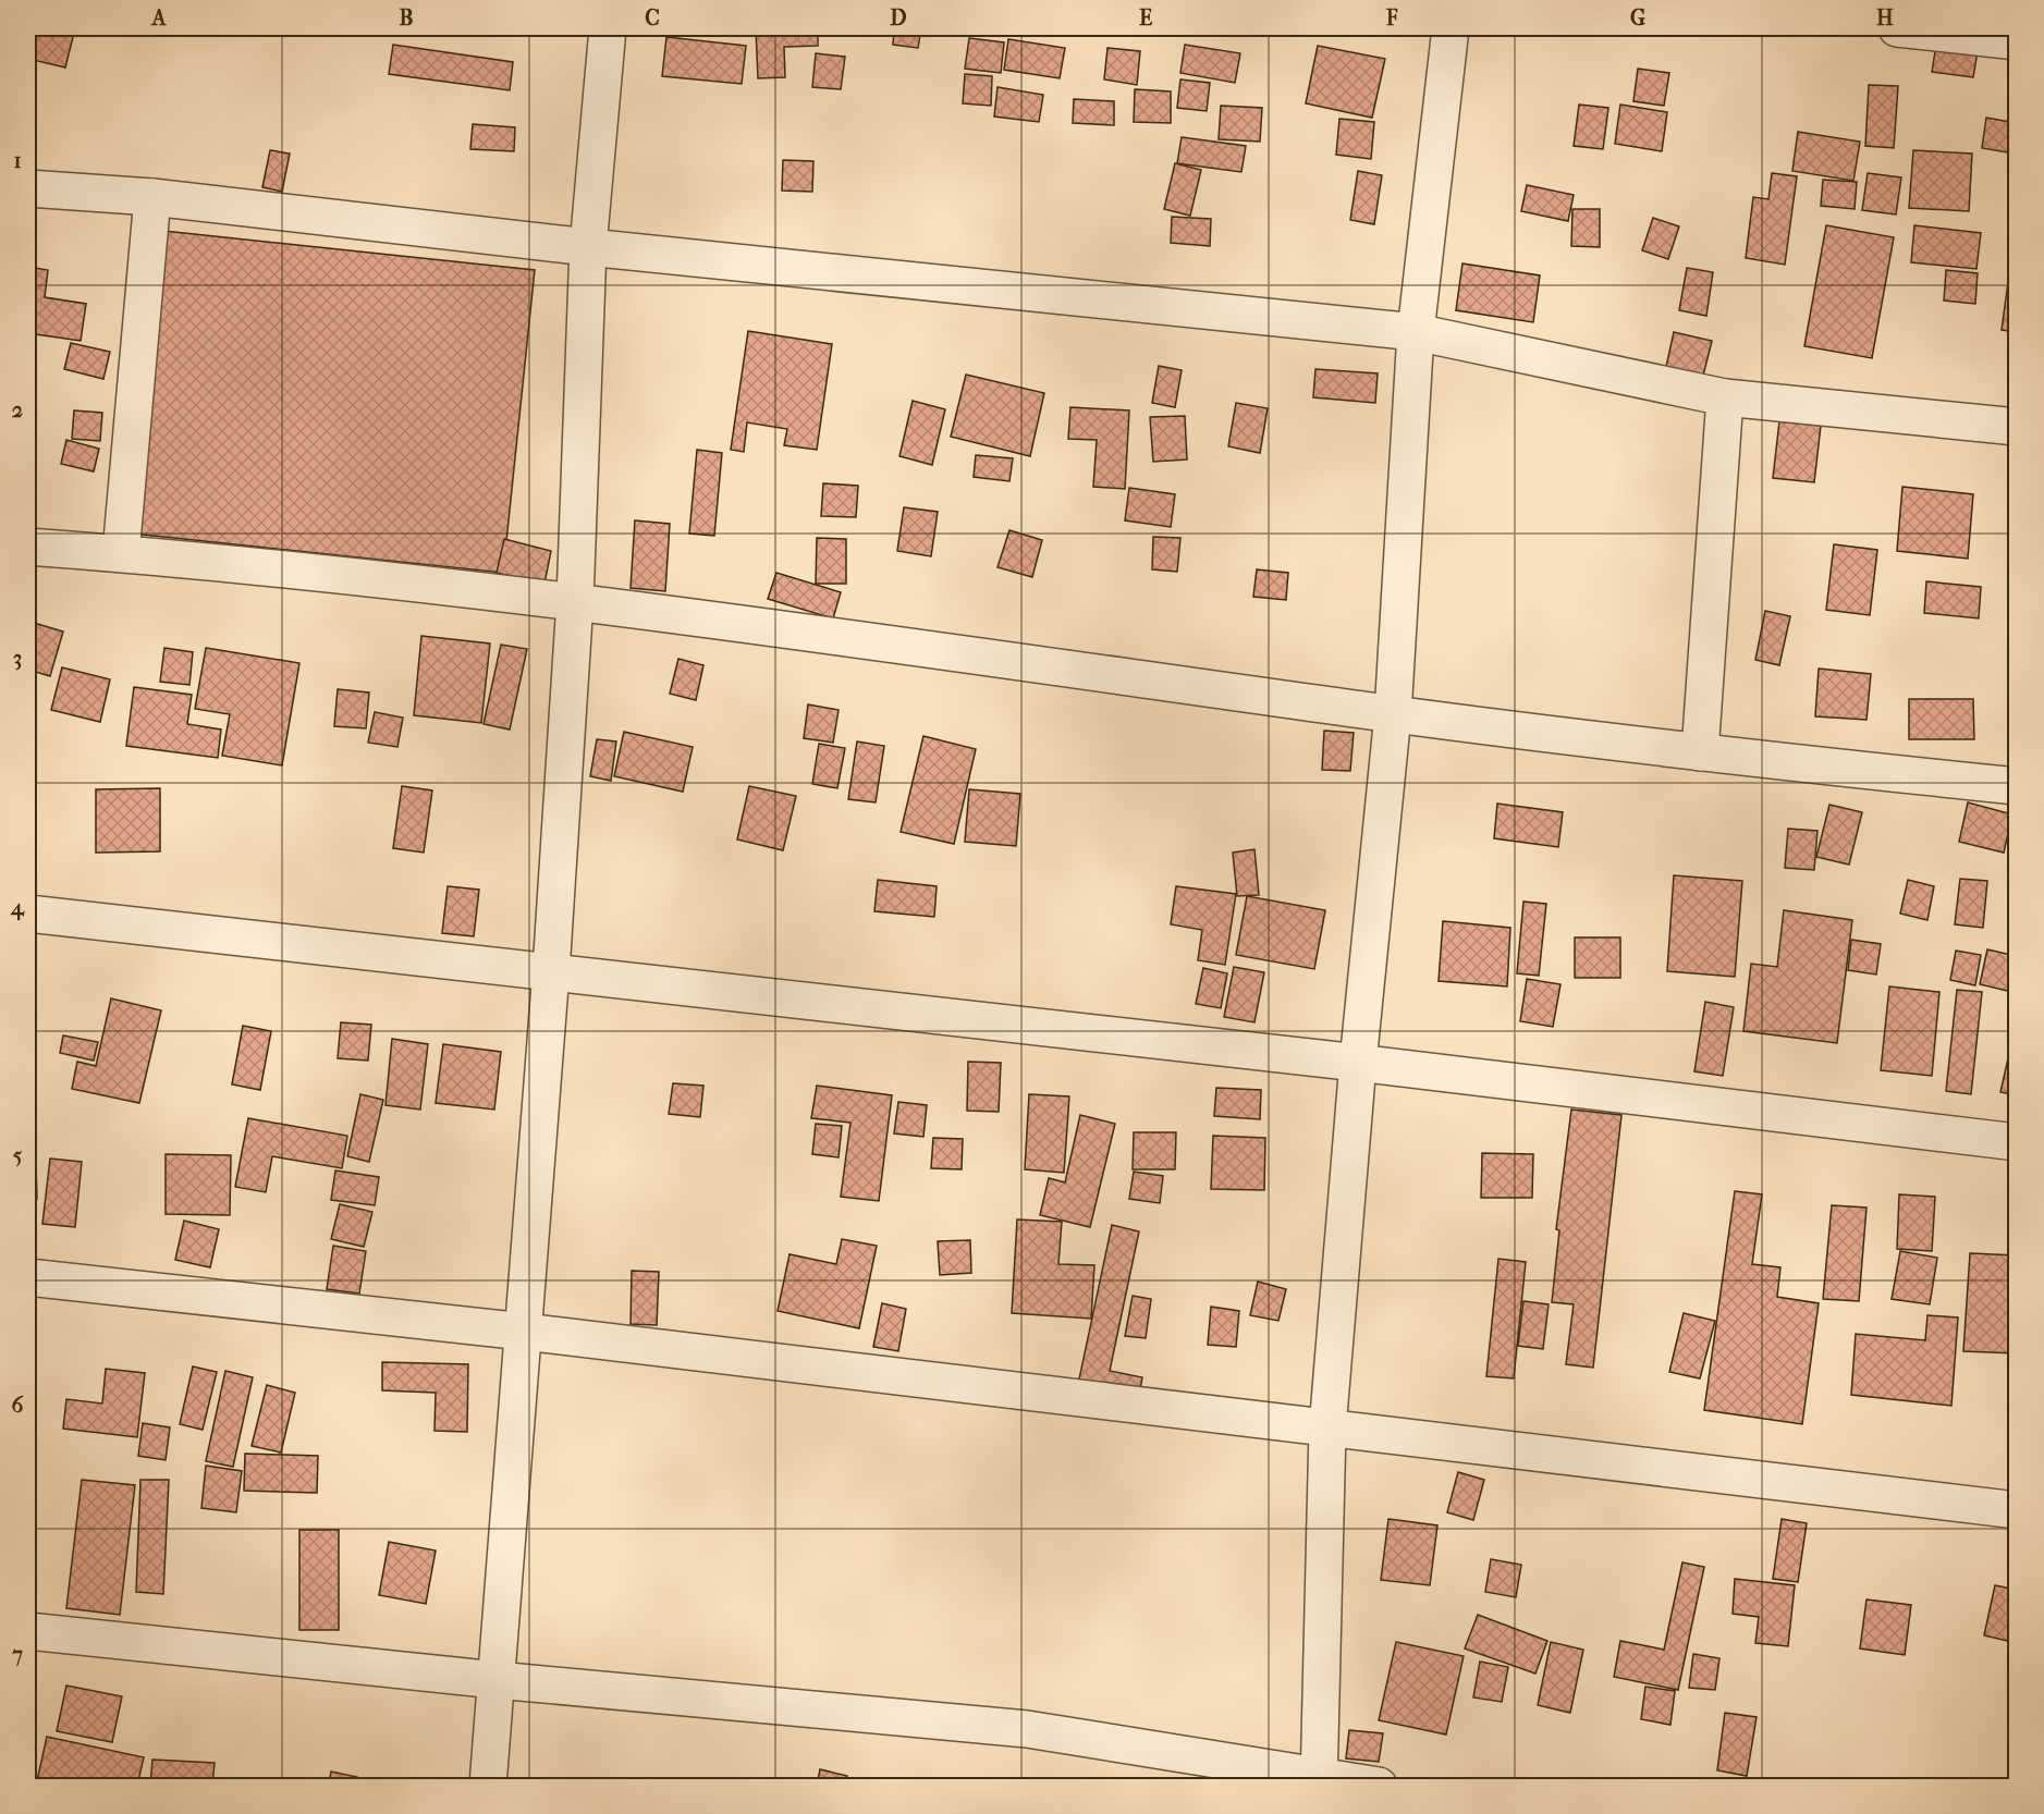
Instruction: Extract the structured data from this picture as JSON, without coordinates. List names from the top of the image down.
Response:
{
  "grid": {
    "columns": [
      "A",
      "B",
      "C",
      "D",
      "E",
      "F",
      "G",
      "H"
    ],
    "rows": [
      "1",
      "2",
      "3",
      "4",
      "5",
      "6",
      "7"
    ]
  }
}
